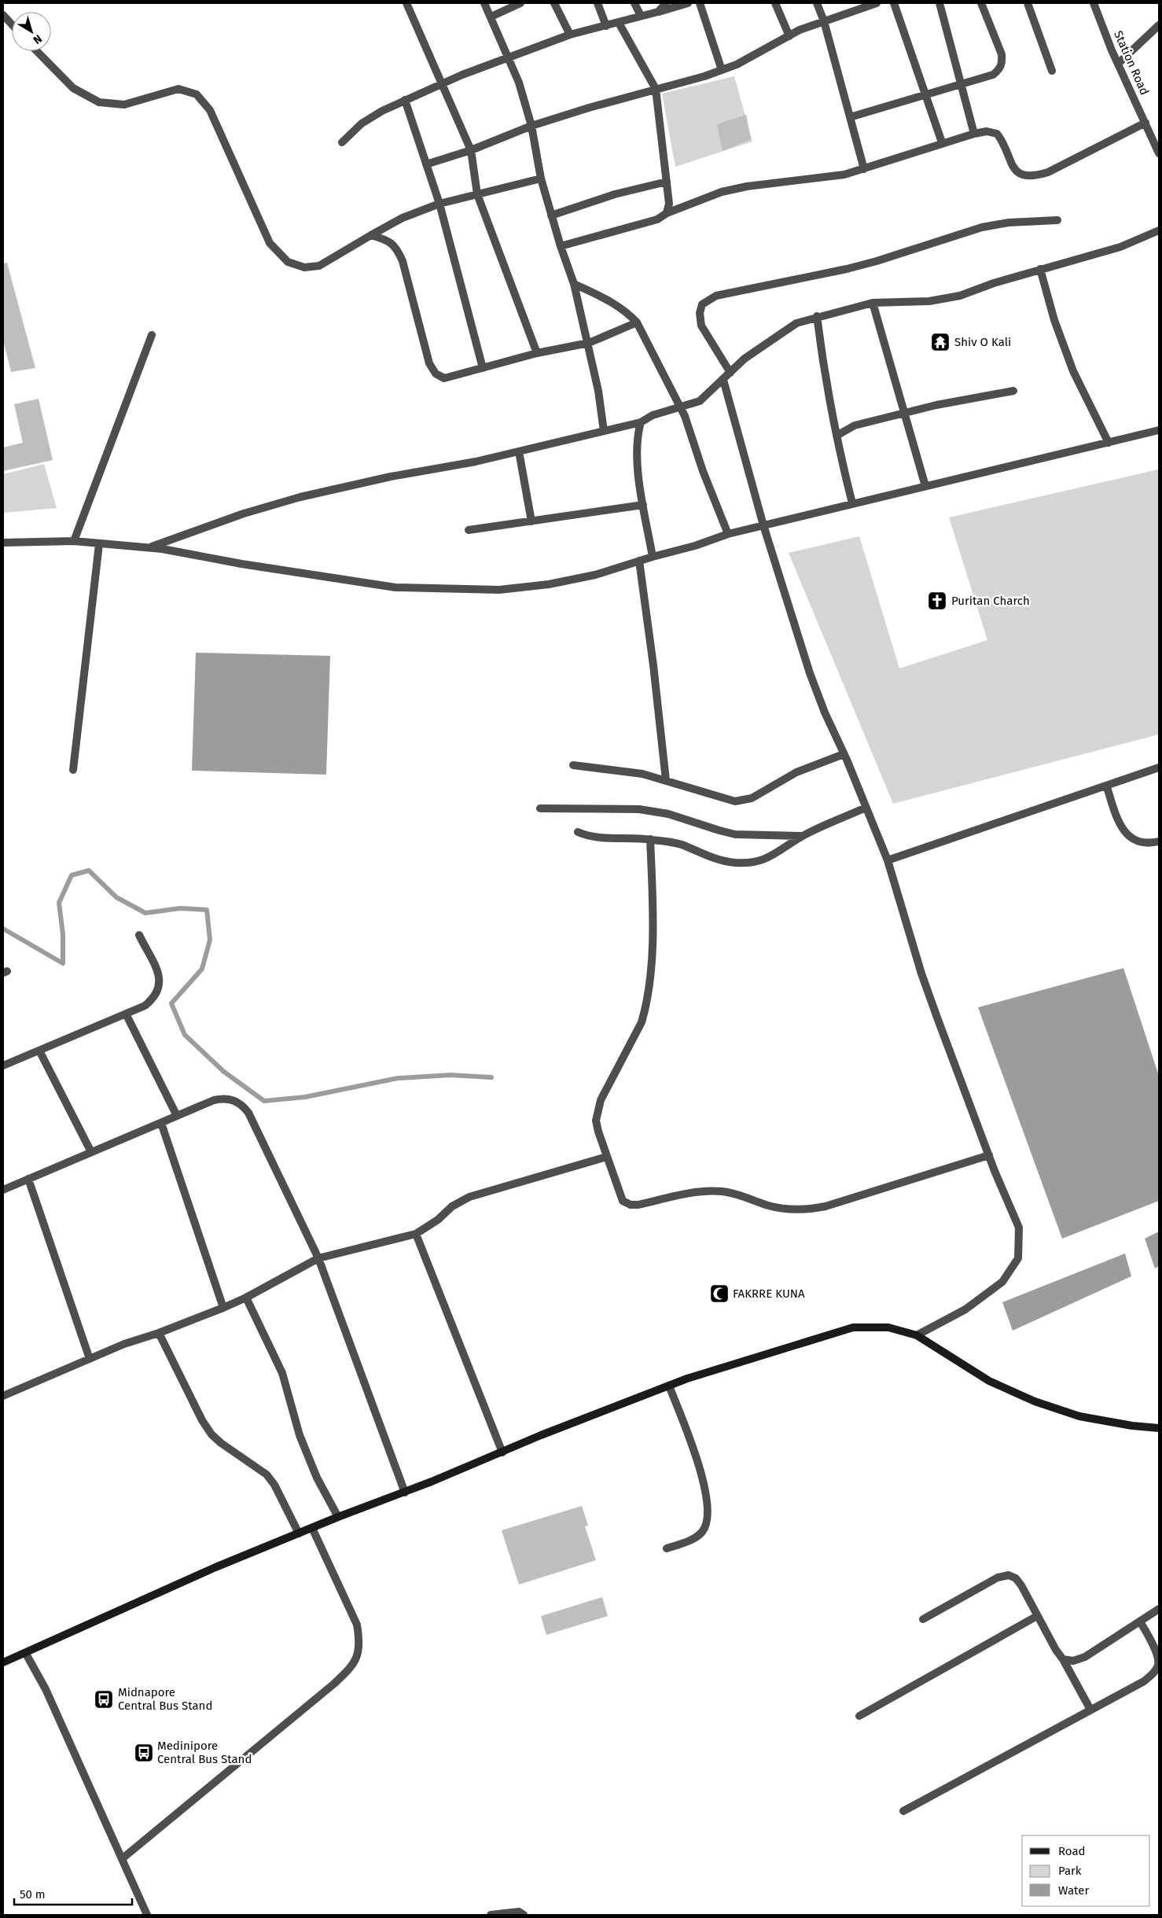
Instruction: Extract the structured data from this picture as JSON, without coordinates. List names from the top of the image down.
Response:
{
  "streets": {
    "street": ["Station Road"]
  },
  "places": {
    "temple": ["Shiv O Kali"],
    "church": ["Puritan Charch"],
    "mosque": ["FAKRRE KUNA"],
    "bus stop": ["Midnapore Central Bus Stand", "Medinipore Central Bus Stand"]
  },
  "legend": ["Road", "Park", "Water"],
  "scale_bar": "50 m",
  "north": "bottom right"
}
